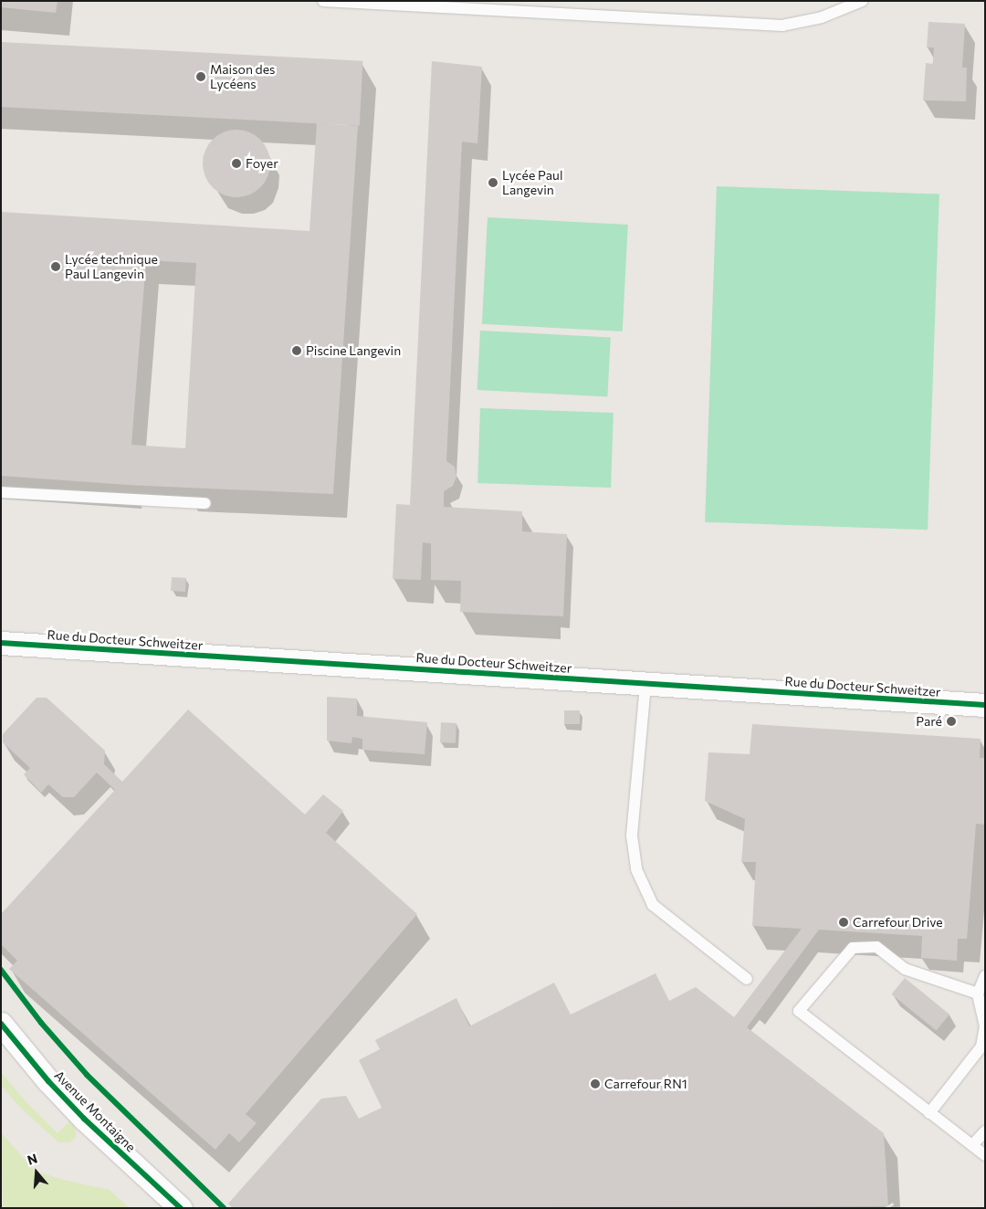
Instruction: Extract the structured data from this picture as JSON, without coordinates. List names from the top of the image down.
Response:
{
  "streets": {
    "street": ["Rue du Docteur Schweitzer", "Avenue Montaigne"]
  },
  "places": [
    "Maison des Lycéens",
    "Foyer",
    "Lycée Paul Langevin",
    "Lycée technique Paul Langevin",
    "Piscine Langevin",
    "Paré",
    "Carrefour Drive",
    "Carrefour RN1"
  ],
  "north": "top"
}
